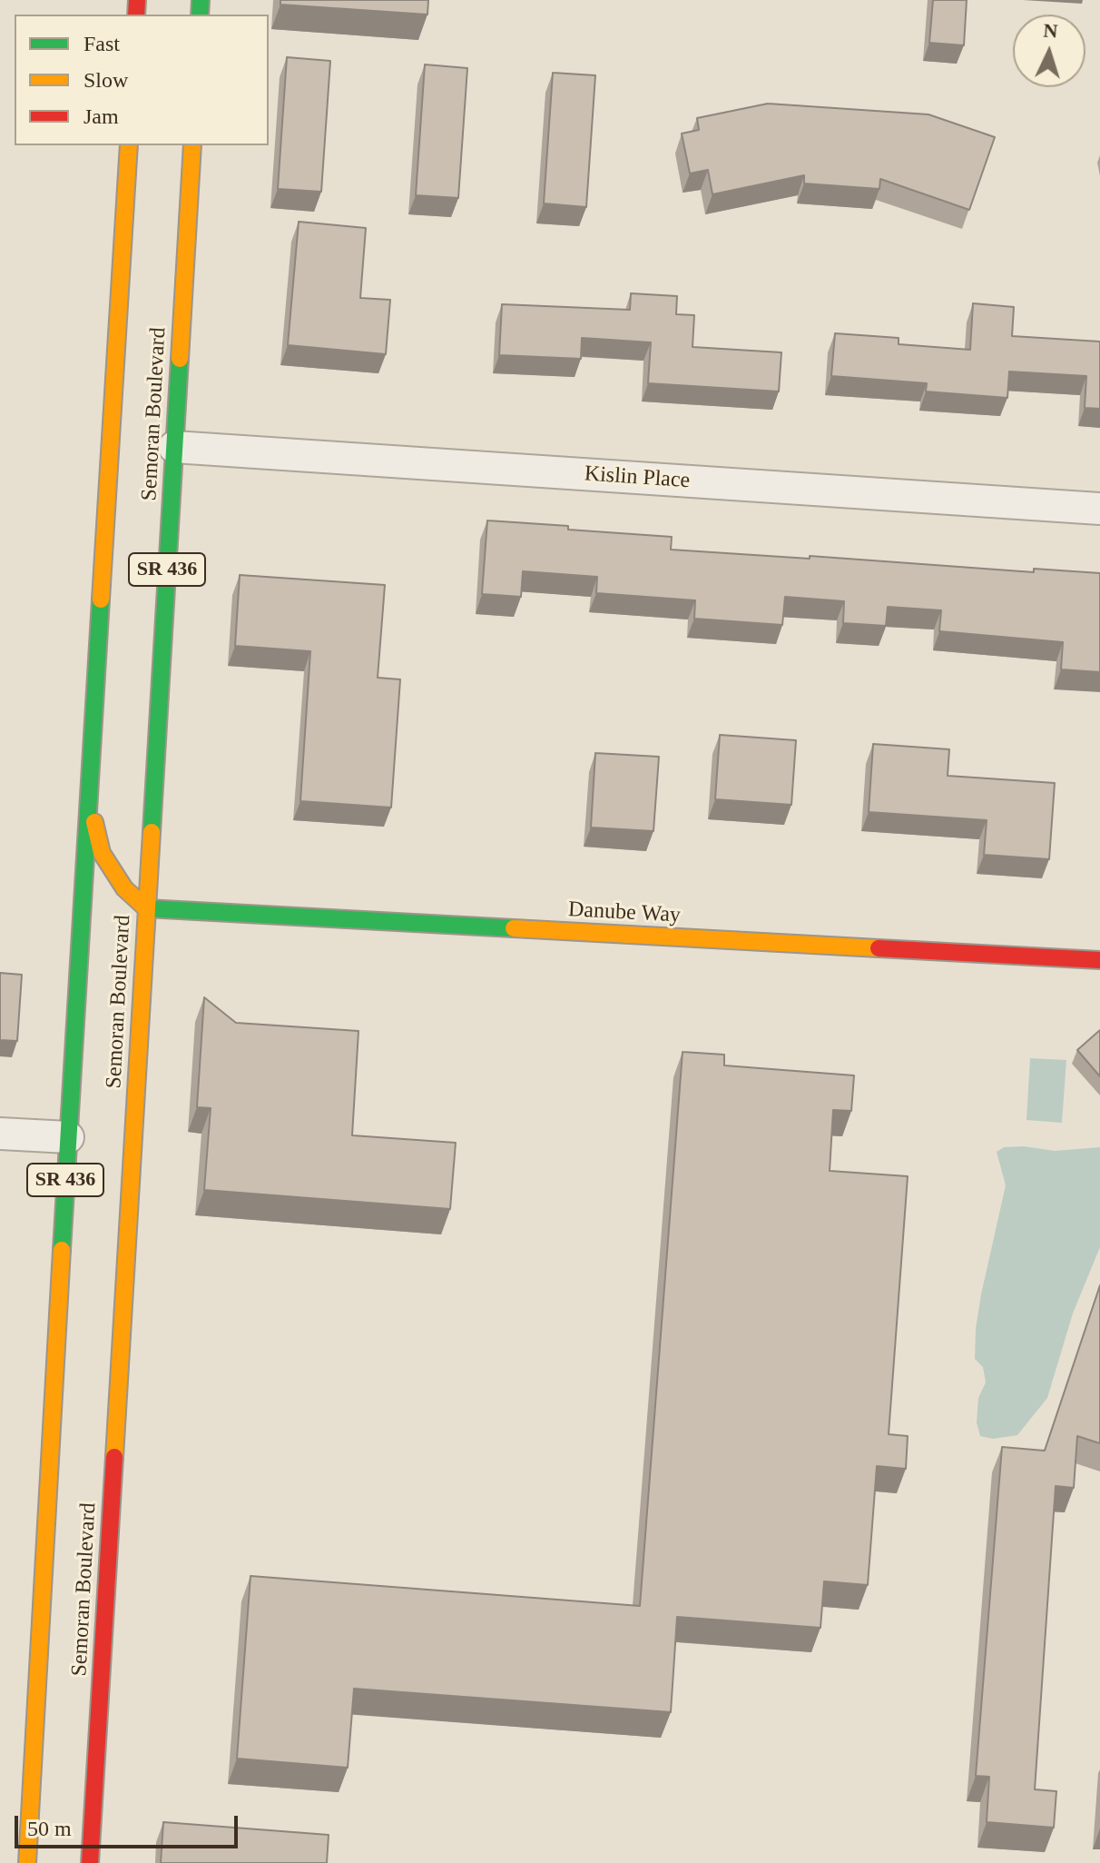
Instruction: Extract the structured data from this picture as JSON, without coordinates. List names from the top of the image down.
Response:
{
  "streets": {
    "main road": ["Semoran Boulevard", "SR 436", "Danube Way"],
    "street": ["Kislin Place"]
  },
  "crossings": [
    ["Semoran Boulevard", "Kislin Place"],
    ["Semoran Boulevard", "Danube Way"]
  ],
  "legend": ["Fast", "Slow", "Jam"],
  "scale_bar": "50 m",
  "north": "top"
}
